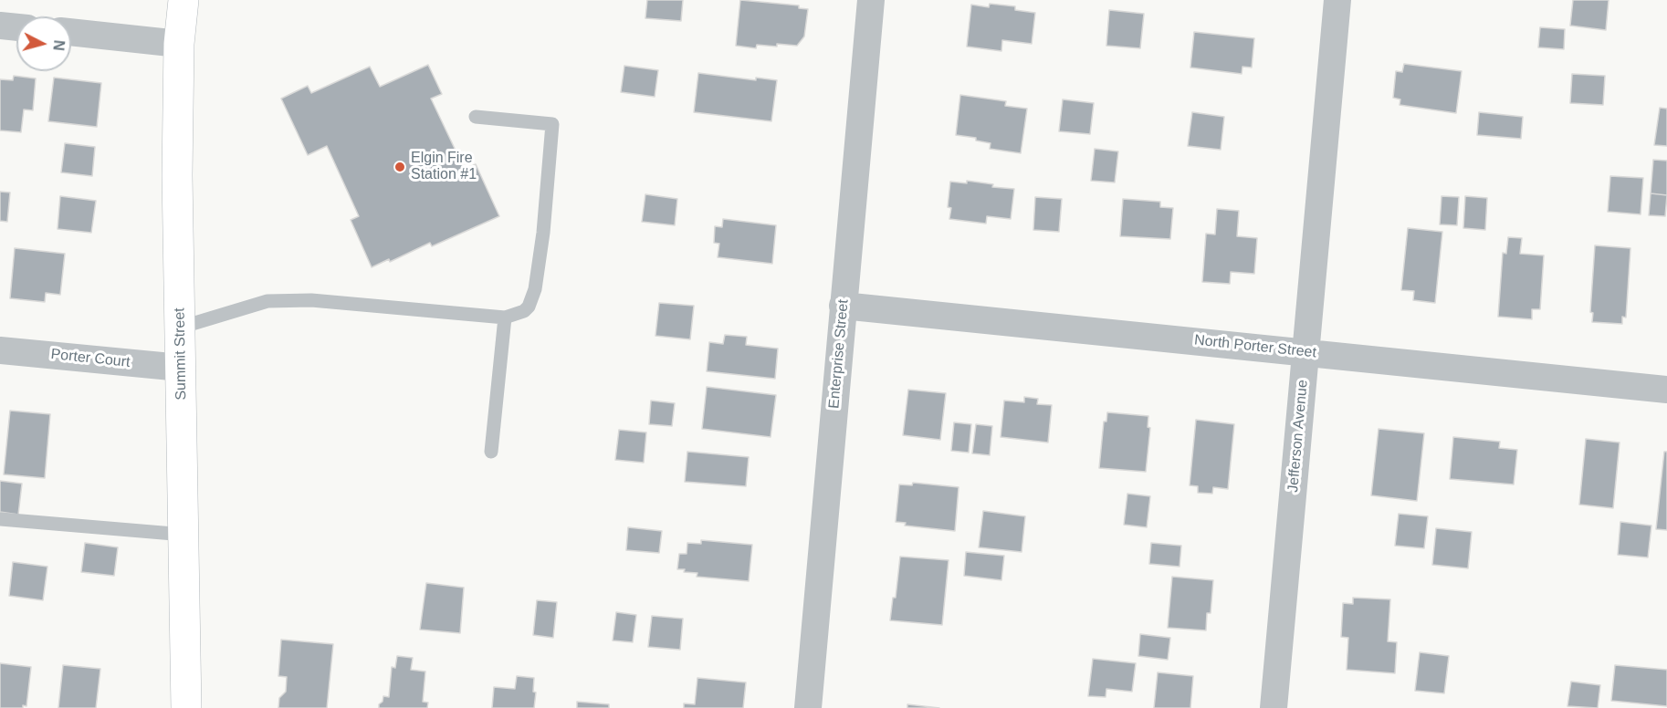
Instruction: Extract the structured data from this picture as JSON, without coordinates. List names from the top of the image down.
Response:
{
  "streets": {
    "main road": ["Summit Street"],
    "street": [
      "North Porter Street",
      "Enterprise Street",
      "Porter Court",
      "Jefferson Avenue"
    ]
  },
  "crossings": [
    ["North Porter Street", "Enterprise Street"],
    ["North Porter Street", "Jefferson Avenue"],
    ["Summit Street", "Porter Court"]
  ],
  "places": ["Elgin Fire Station #1"],
  "north": "right"
}
